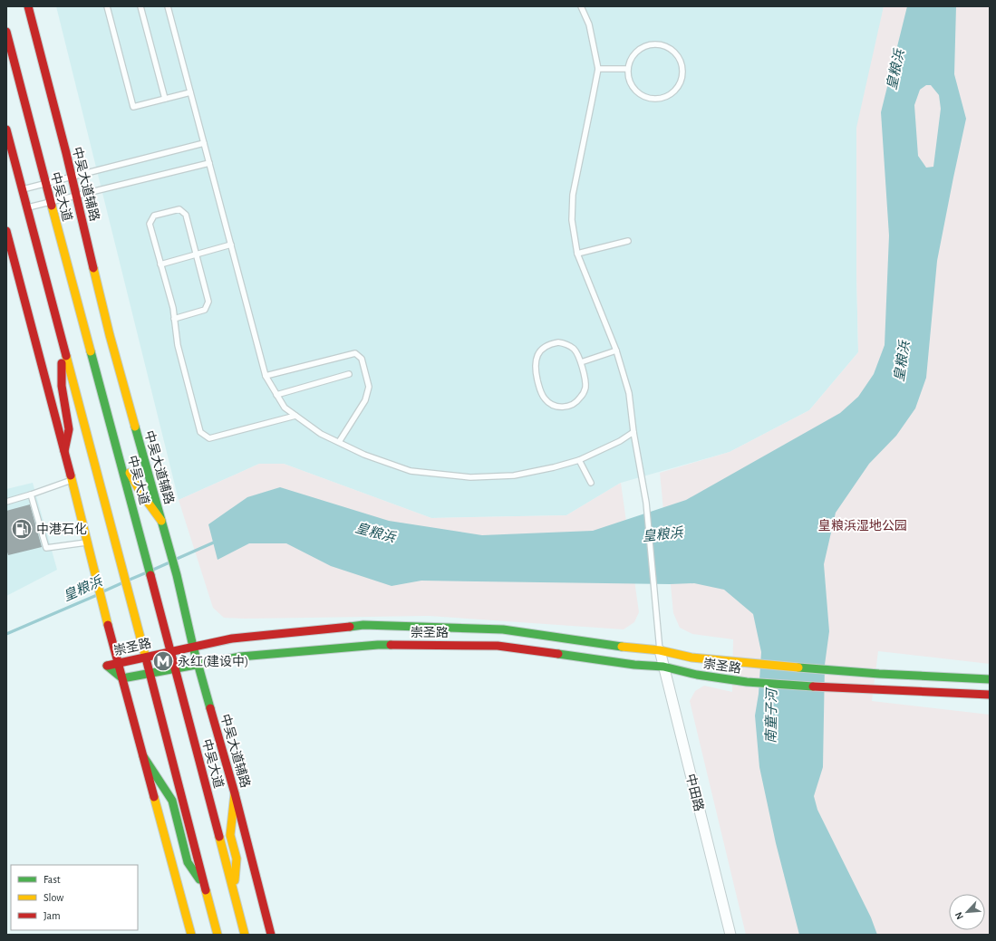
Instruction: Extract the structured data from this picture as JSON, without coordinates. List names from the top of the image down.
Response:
{
  "streets": {
    "main road": ["中吴大道辅路", "中吴大道", "崇圣路"],
    "street": ["中田路"]
  },
  "crossings": [
    ["中吴大道辅路", "崇圣路"],
    ["中吴大道", "崇圣路"],
    ["崇圣路", "中田路"]
  ],
  "water": ["皇粮浜", "南童子河"],
  "parks": ["皇粮浜湿地公园"],
  "places": {
    "fuel station": ["中港石化"],
    "metro station": ["永红(建设中)"]
  },
  "legend": ["Fast", "Slow", "Jam"],
  "north": "bottom left"
}
